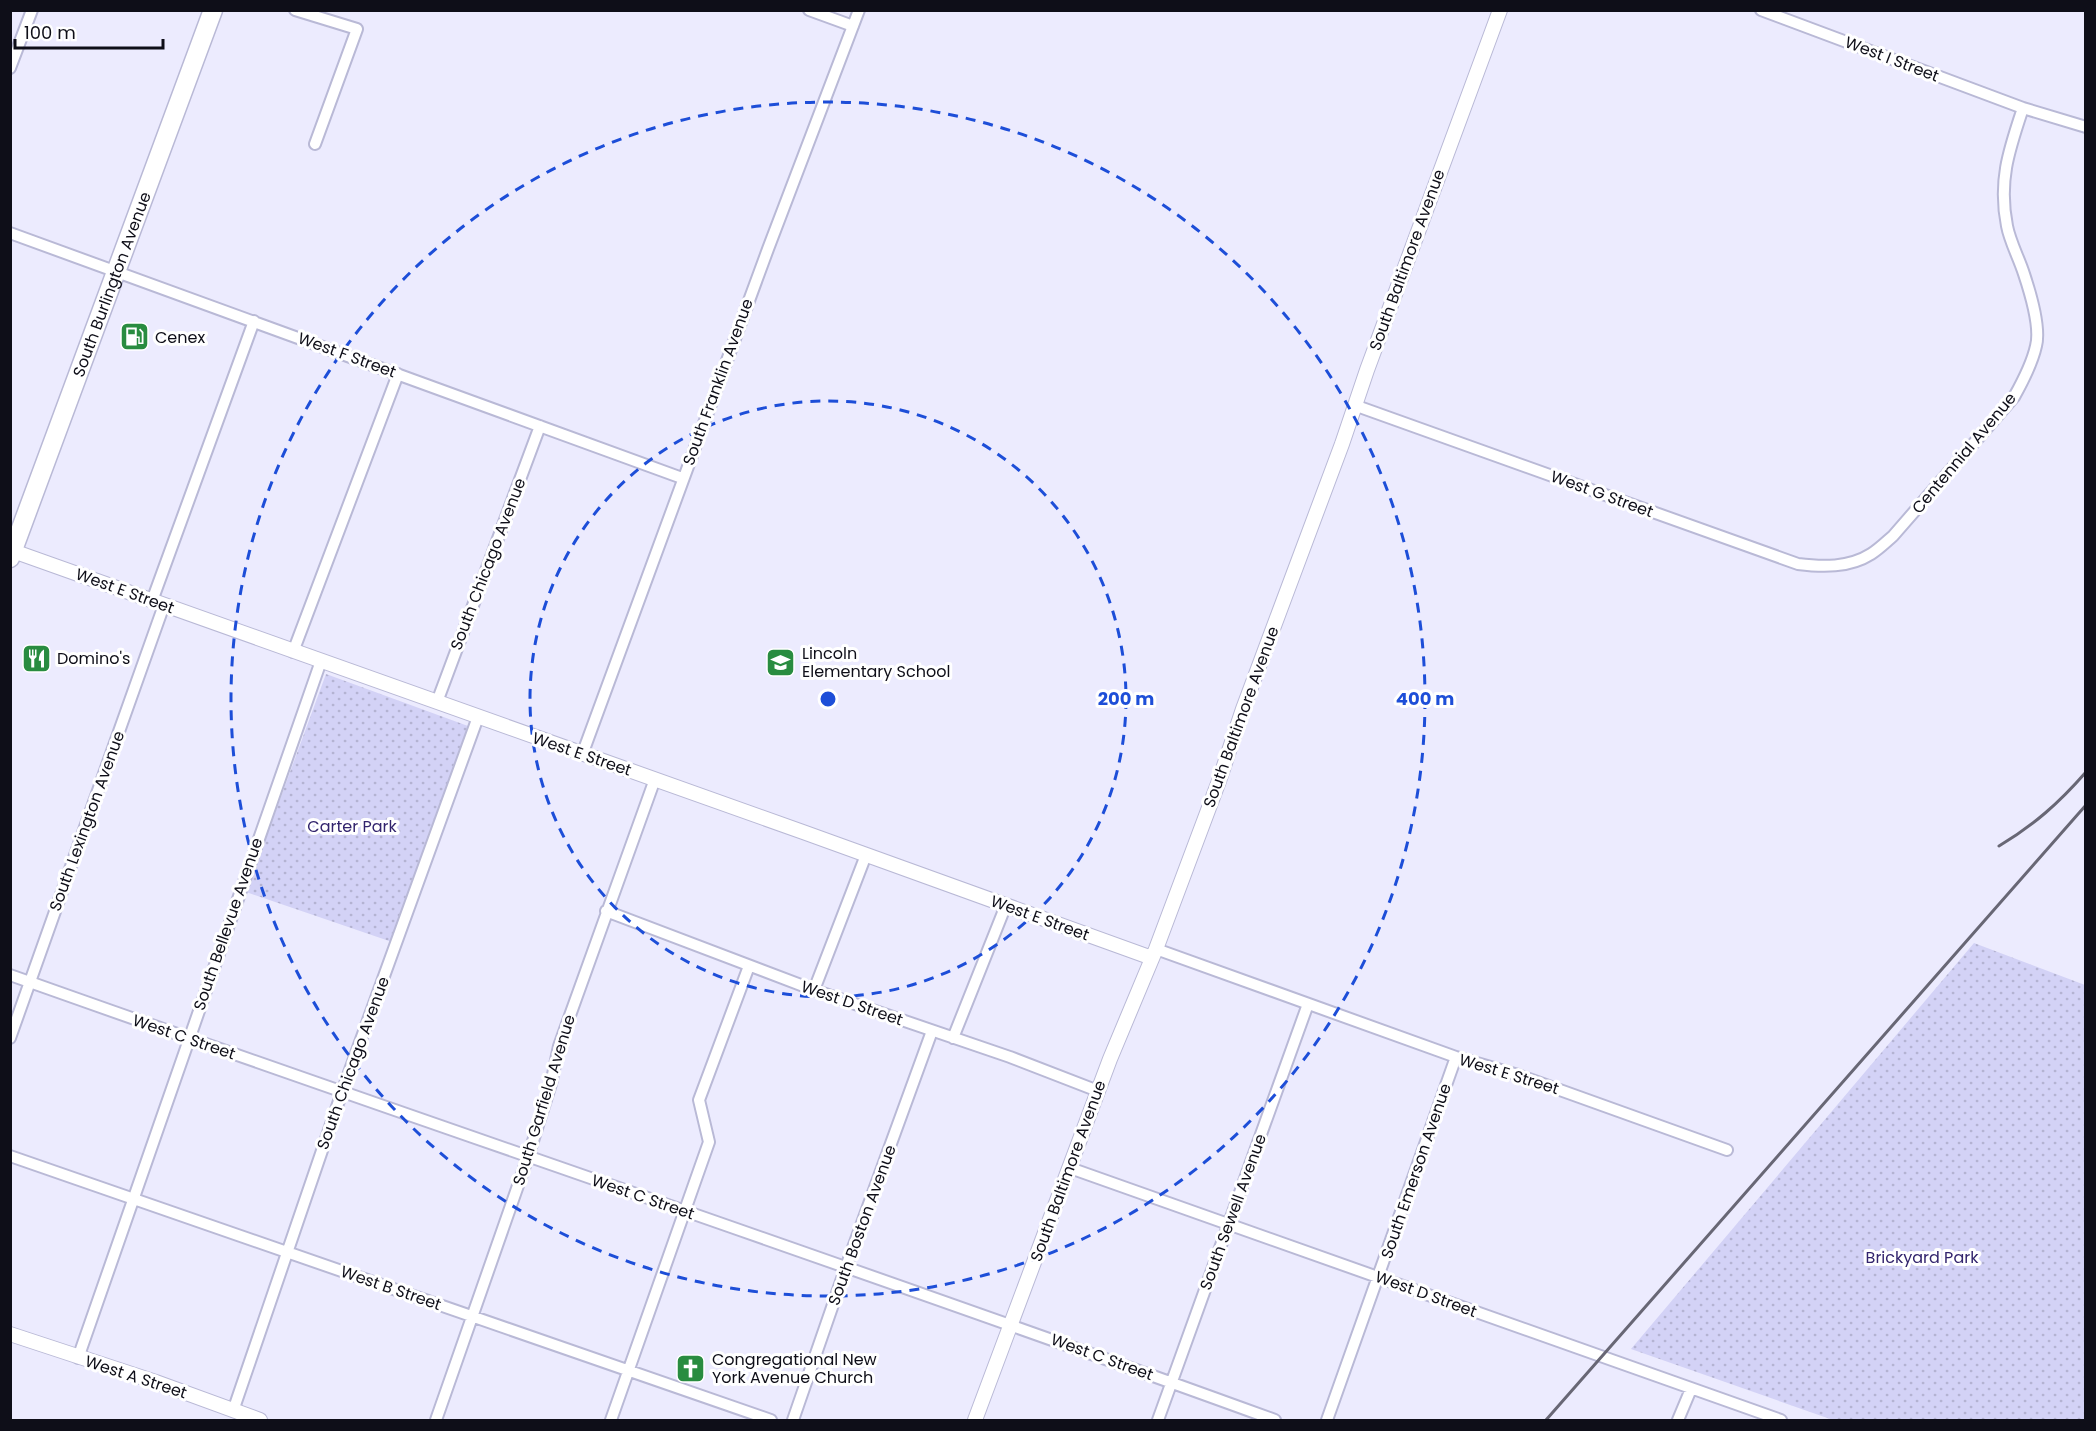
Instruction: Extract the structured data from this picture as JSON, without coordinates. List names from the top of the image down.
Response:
{
  "streets": {
    "highway": ["South Burlington Avenue"],
    "street": [
      "West I Street",
      "South Baltimore Avenue",
      "West F Street",
      "South Franklin Avenue",
      "Centennial Avenue",
      "West G Street",
      "South Chicago Avenue",
      "West E Street",
      "South Lexington Avenue",
      "South Bellevue Avenue",
      "West D Street",
      "West C Street",
      "South Garfield Avenue",
      "South Emerson Avenue",
      "South Sewell Avenue",
      "South Boston Avenue",
      "West B Street",
      "West A Street"
    ]
  },
  "crossings": [
    ["West I Street", "Centennial Avenue"],
    ["South Baltimore Avenue", "West G Street"],
    ["South Baltimore Avenue", "West E Street"],
    ["South Baltimore Avenue", "West D Street"],
    ["South Baltimore Avenue", "West C Street"],
    ["South Burlington Avenue", "West F Street"],
    ["South Burlington Avenue", "West E Street"],
    ["West F Street", "South Franklin Avenue"],
    ["West F Street", "South Chicago Avenue"],
    ["West F Street", "South Lexington Avenue"],
    ["South Franklin Avenue", "West E Street"],
    ["Centennial Avenue", "West G Street"],
    ["South Chicago Avenue", "West E Street"],
    ["South Chicago Avenue", "West C Street"],
    ["South Chicago Avenue", "West B Street"],
    ["South Chicago Avenue", "West A Street"],
    ["West E Street", "South Lexington Avenue"],
    ["West E Street", "South Bellevue Avenue"],
    ["West E Street", "South Garfield Avenue"],
    ["West E Street", "South Emerson Avenue"],
    ["West E Street", "South Sewell Avenue"],
    ["South Lexington Avenue", "West C Street"],
    ["South Bellevue Avenue", "West C Street"],
    ["South Bellevue Avenue", "West B Street"],
    ["South Bellevue Avenue", "West A Street"],
    ["West D Street", "South Garfield Avenue"],
    ["West D Street", "South Emerson Avenue"],
    ["West D Street", "South Sewell Avenue"],
    ["West D Street", "South Boston Avenue"],
    ["West C Street", "South Garfield Avenue"],
    ["West C Street", "South Sewell Avenue"],
    ["West C Street", "South Boston Avenue"],
    ["South Garfield Avenue", "West B Street"]
  ],
  "parks": ["Carter Park", "Brickyard Park"],
  "places": {
    "fuel station": ["Cenex"],
    "restaurant": ["Domino's"],
    "school or university": ["Lincoln Elementary School"],
    "church": ["Congregational New York Avenue Church"]
  },
  "scale_bar": "100 m",
  "rings": ["200 m", "400 m"]
}
